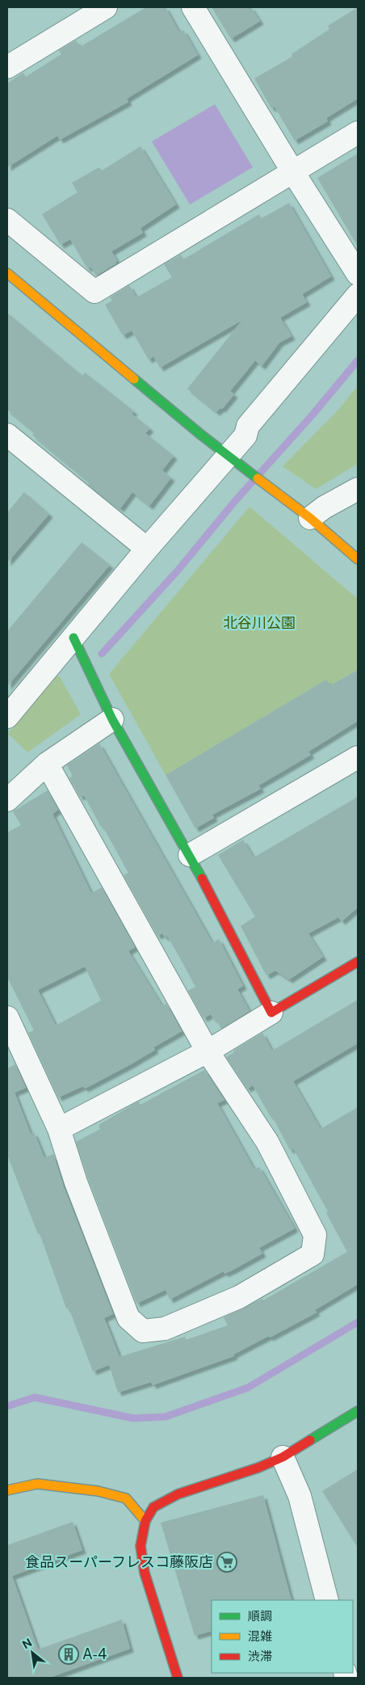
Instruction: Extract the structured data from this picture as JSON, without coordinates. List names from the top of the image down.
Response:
{
  "parks": ["北谷川公園"],
  "places": {
    "supermarket": ["食品スーパーフレスコ藤阪店"],
    "building": ["A-4"]
  },
  "legend": ["順調", "混雑", "渋滞"],
  "north": "top left"
}
